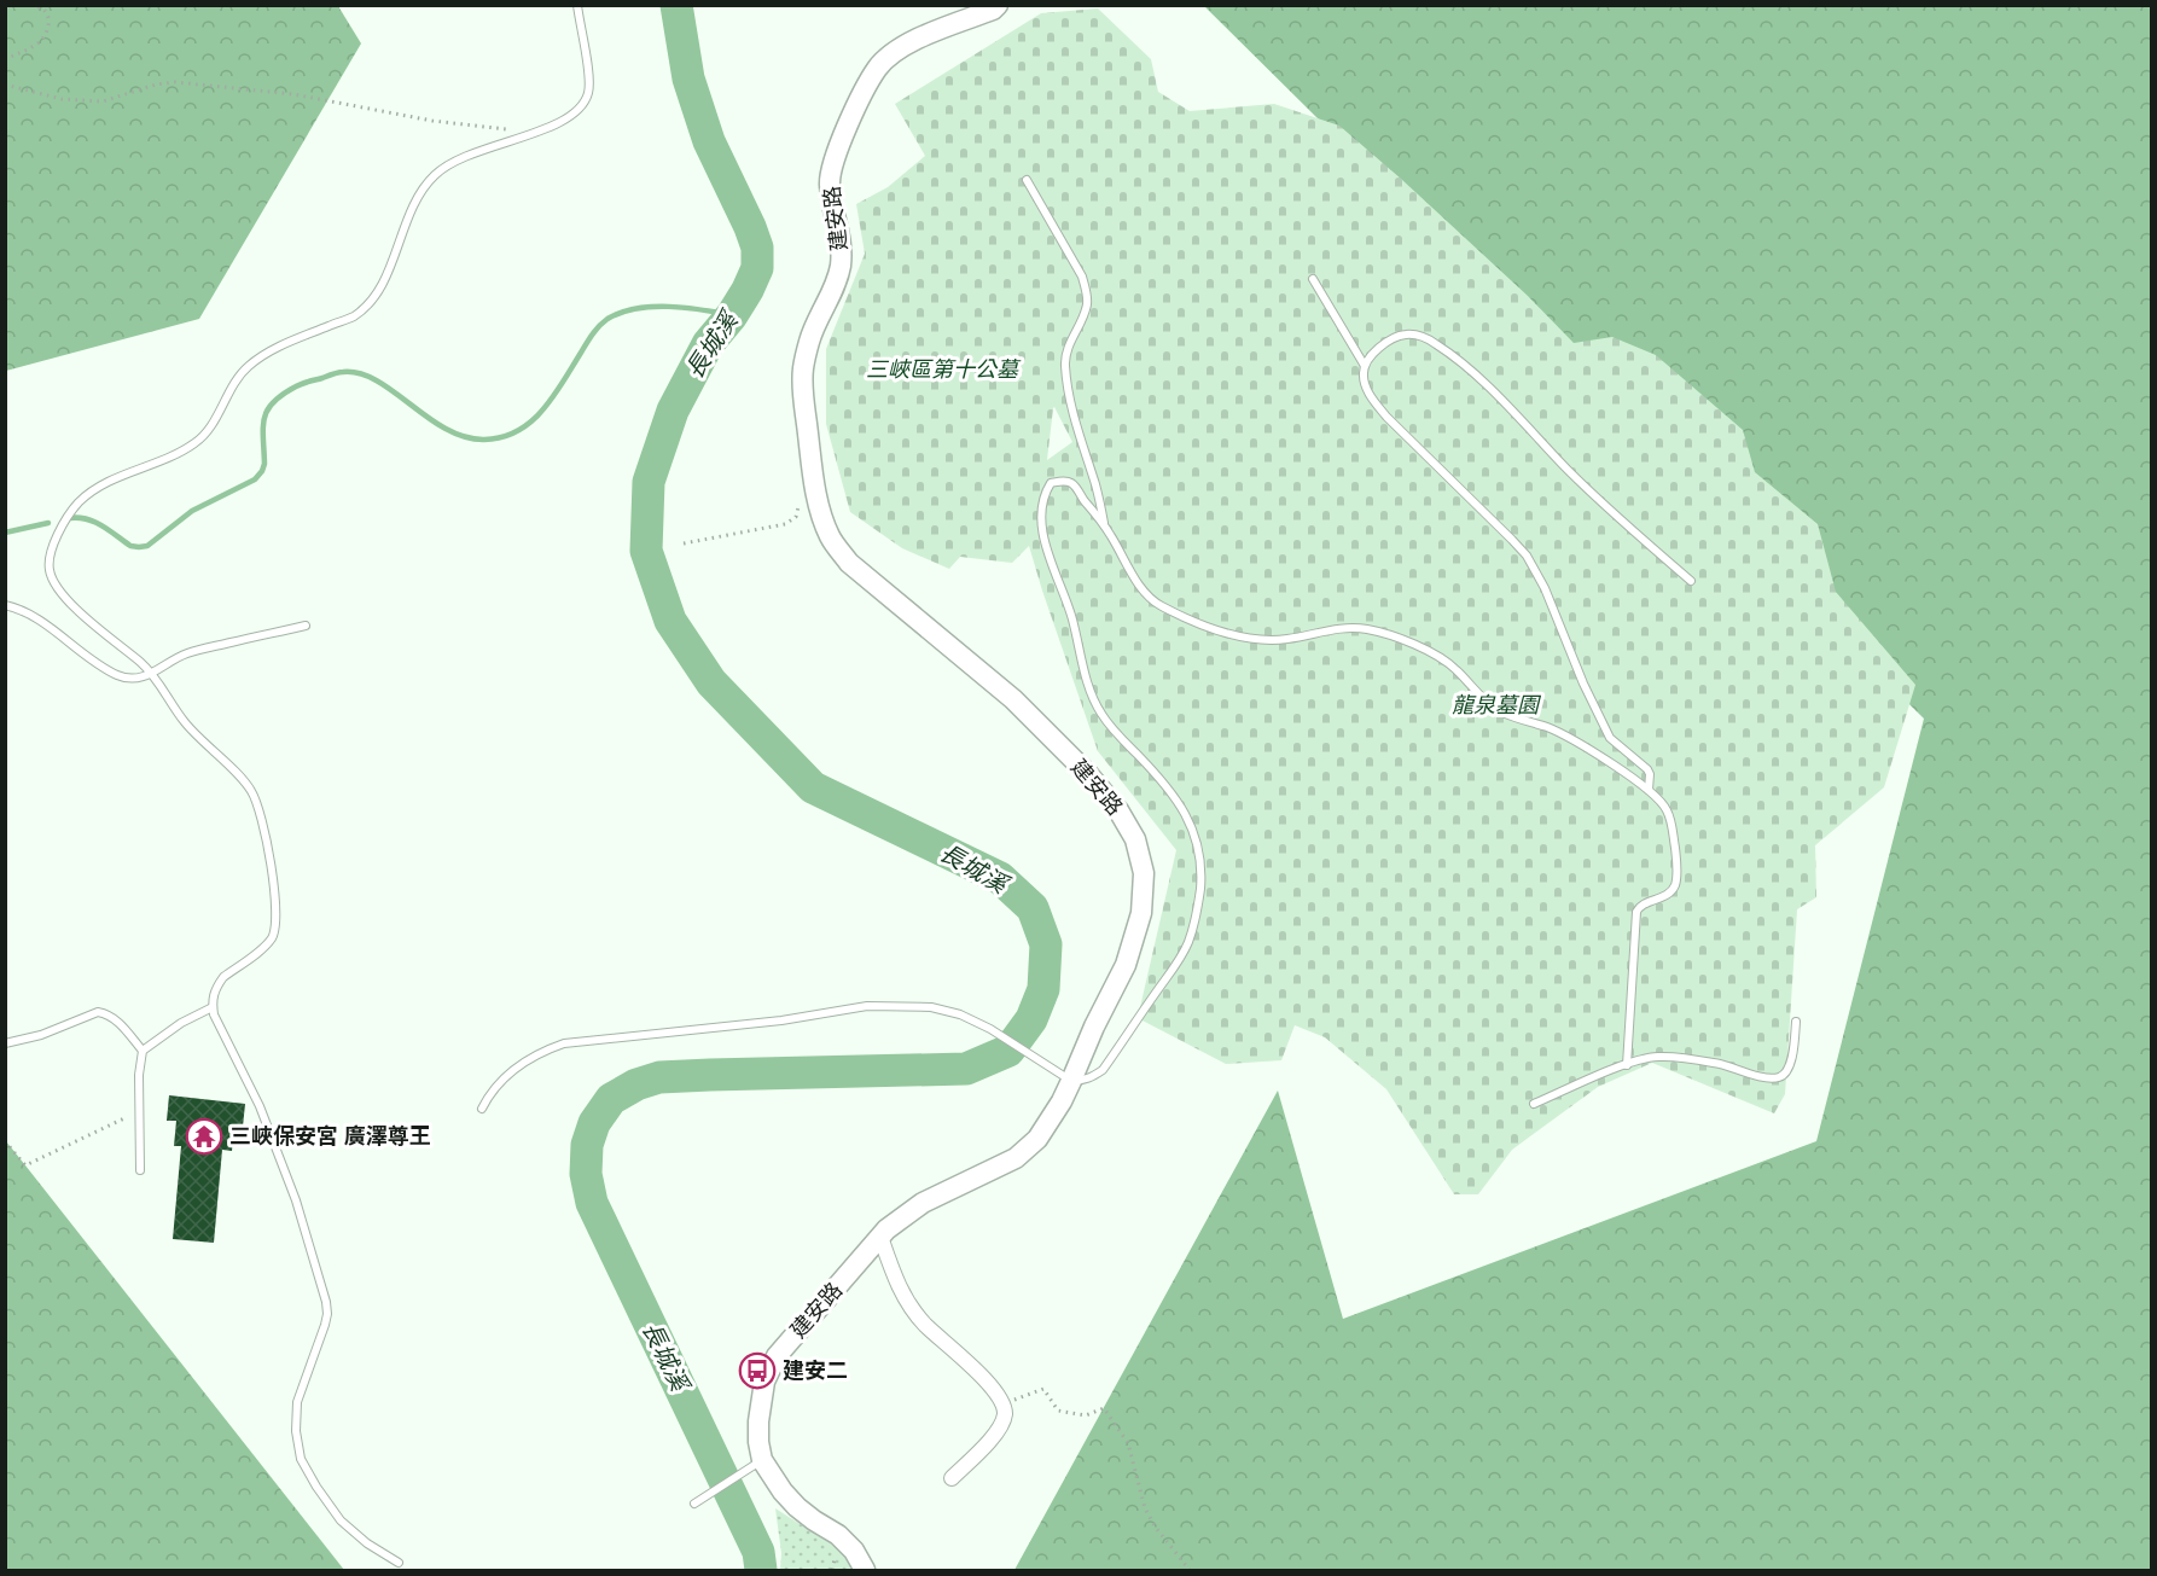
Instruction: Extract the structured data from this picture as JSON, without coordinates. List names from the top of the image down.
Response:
{
  "streets": {
    "street": ["建安路"]
  },
  "water": ["長城溪"],
  "parks": ["三峽區第十公墓", "龍泉墓園"],
  "places": {
    "temple": ["三峽保安宮 廣澤尊王"],
    "bus stop": ["建安二"]
  }
}
